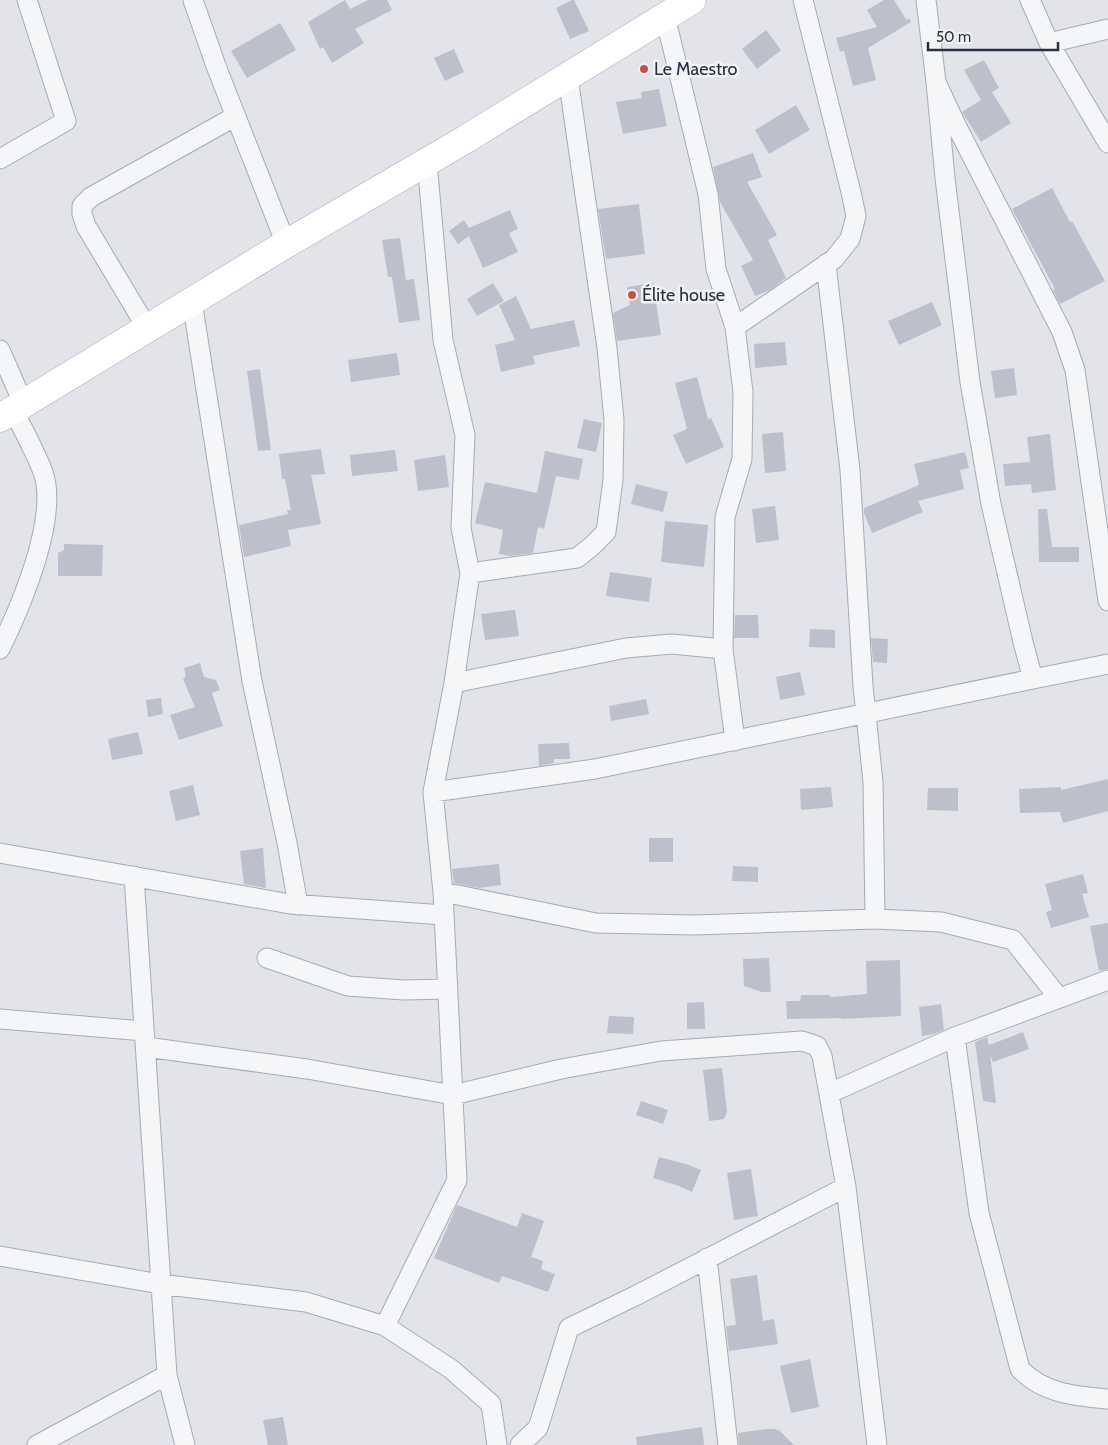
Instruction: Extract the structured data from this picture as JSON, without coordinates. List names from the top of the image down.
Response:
{
  "places": ["Le Maestro", "Élite house"],
  "scale_bar": "50 m"
}
